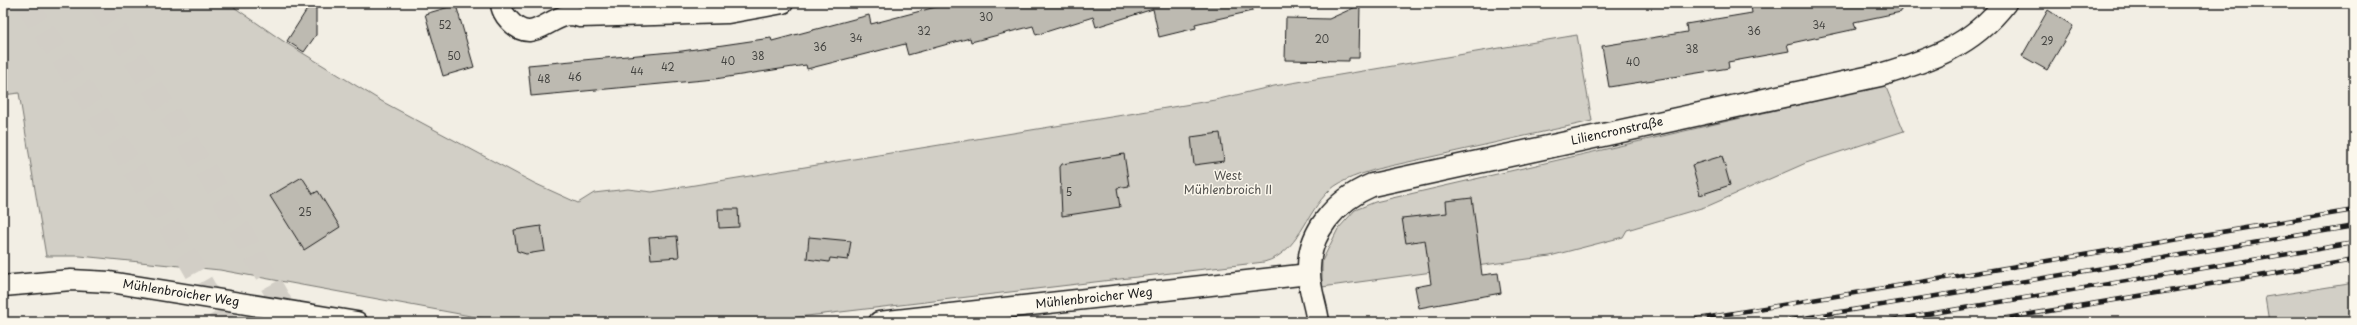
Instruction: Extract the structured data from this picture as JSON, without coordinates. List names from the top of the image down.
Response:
{
  "streets": {
    "main road": ["Liliencronstraße"],
    "street": ["Mühlenbroicher Weg"]
  },
  "crossings": [
    ["Liliencronstraße", "Mühlenbroicher Weg"]
  ],
  "parks": ["West Mühlenbroich II"],
  "house_numbers": [
    "30",
    "52",
    "34",
    "32",
    "36",
    "34",
    "20",
    "29",
    "36",
    "38",
    "50",
    "38",
    "40",
    "40",
    "42",
    "44",
    "46",
    "48",
    "5",
    "25"
  ]
}
